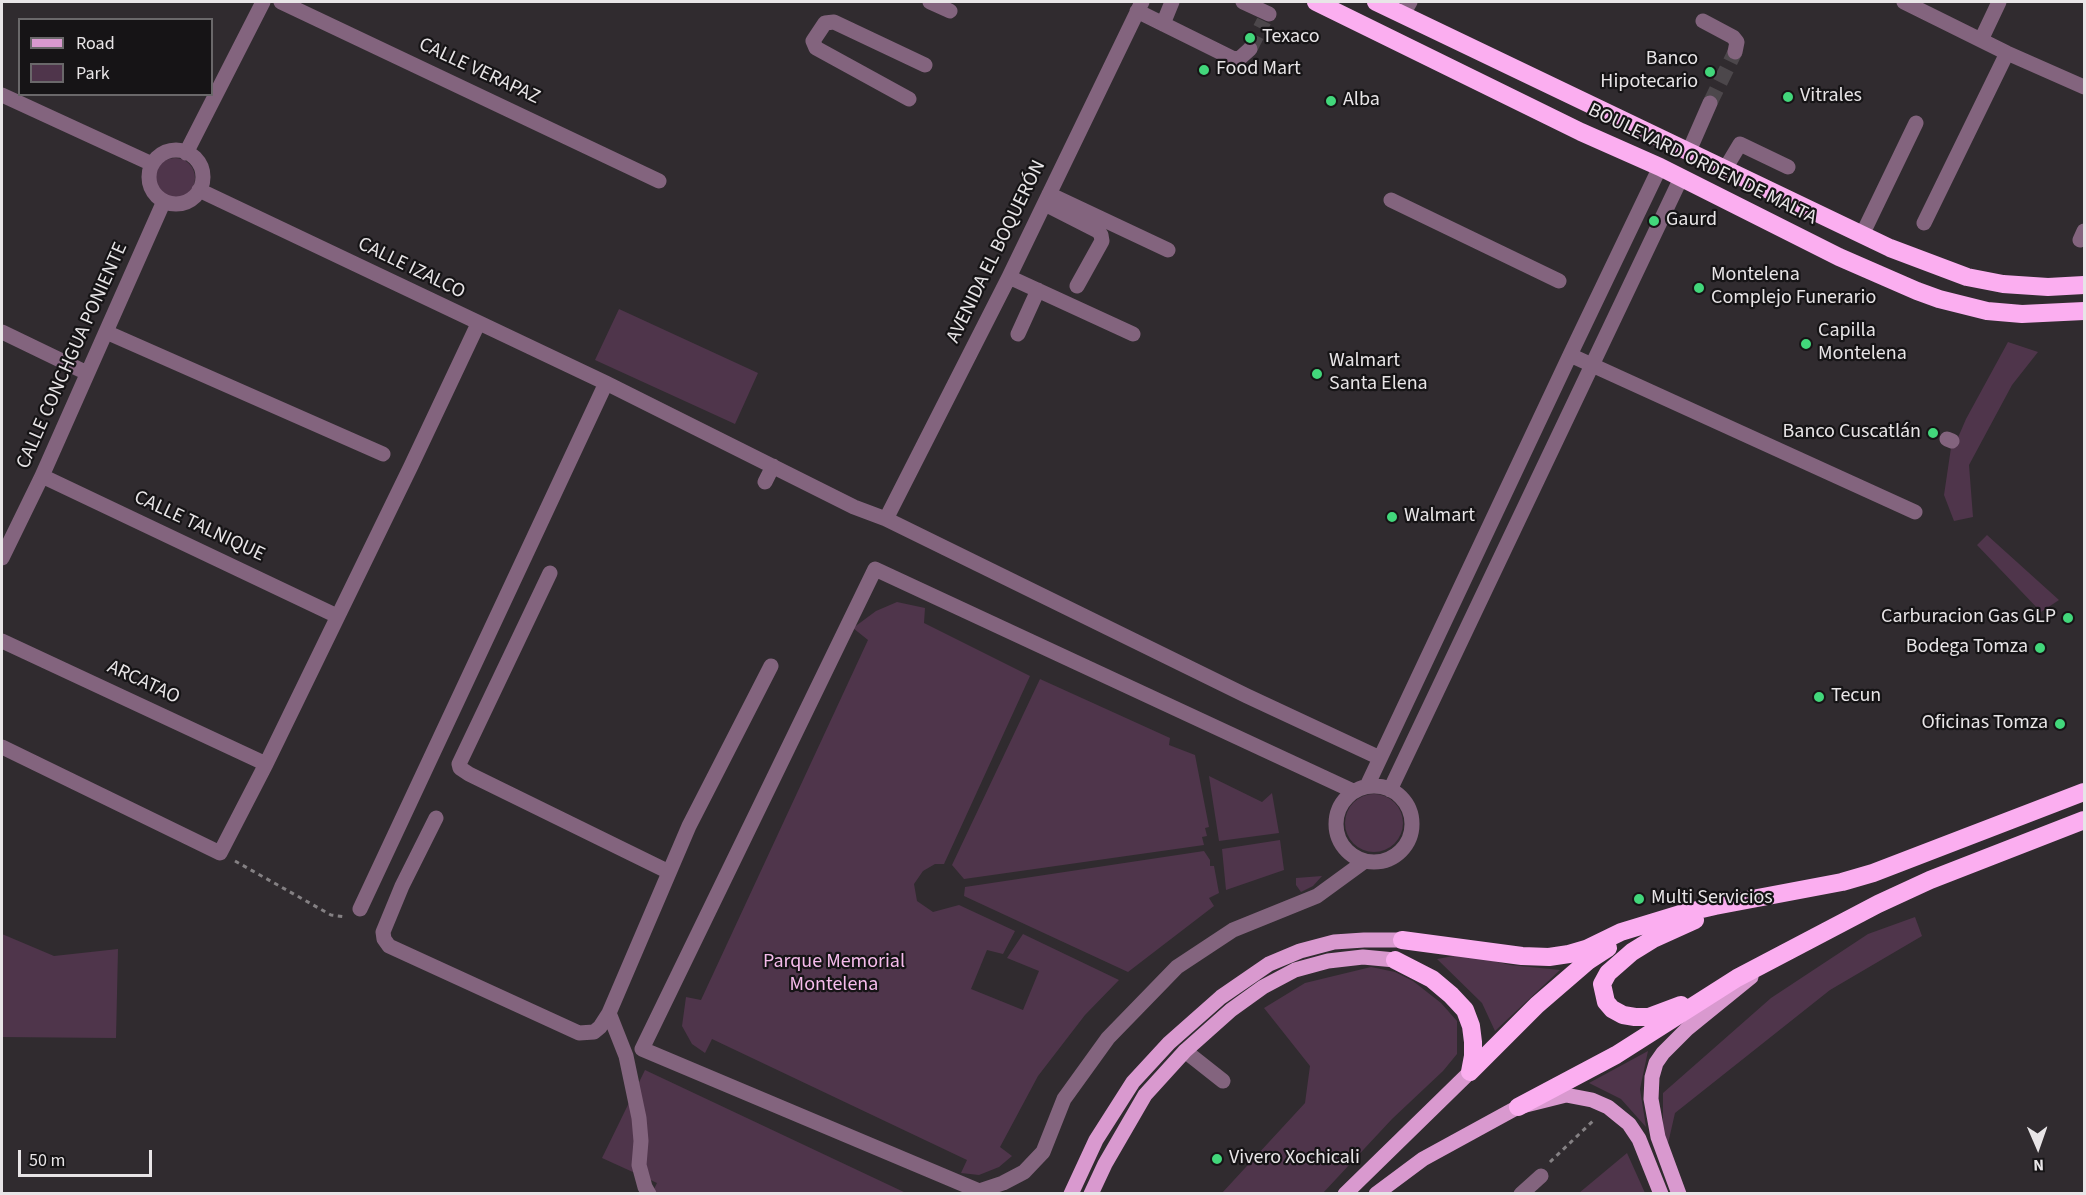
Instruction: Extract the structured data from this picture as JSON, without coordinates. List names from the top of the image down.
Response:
{
  "streets": {
    "highway": ["BOULEVARD ORDEN DE MALTA"],
    "street": [
      "CALLE VERAPAZ",
      "AVENIDA EL BOQUERÓN",
      "CALLE IZALCO",
      "CALLE CONCHGUA PONIENTE",
      "CALLE TALNIQUE",
      "ARCATAO"
    ]
  },
  "crossings": [
    ["AVENIDA EL BOQUERÓN", "CALLE IZALCO"],
    ["CALLE IZALCO", "CALLE CONCHGUA PONIENTE"],
    ["CALLE CONCHGUA PONIENTE", "CALLE TALNIQUE"]
  ],
  "parks": ["Parque Memorial Montelena"],
  "places": [
    "Texaco",
    "Food Mart",
    "Banco Hipotecario",
    "Vitrales",
    "Alba",
    "Gaurd",
    "Montelena Complejo Funerario",
    "Capilla Montelena",
    "Walmart Santa Elena",
    "Banco Cuscatlán",
    "Walmart",
    "Carburacion Gas GLP",
    "Bodega Tomza",
    "Tecun",
    "Oficinas Tomza",
    "Multi Servicios",
    "Vivero Xochicali"
  ],
  "legend": ["Road", "Park"],
  "scale_bar": "50 m",
  "north": "bottom"
}
